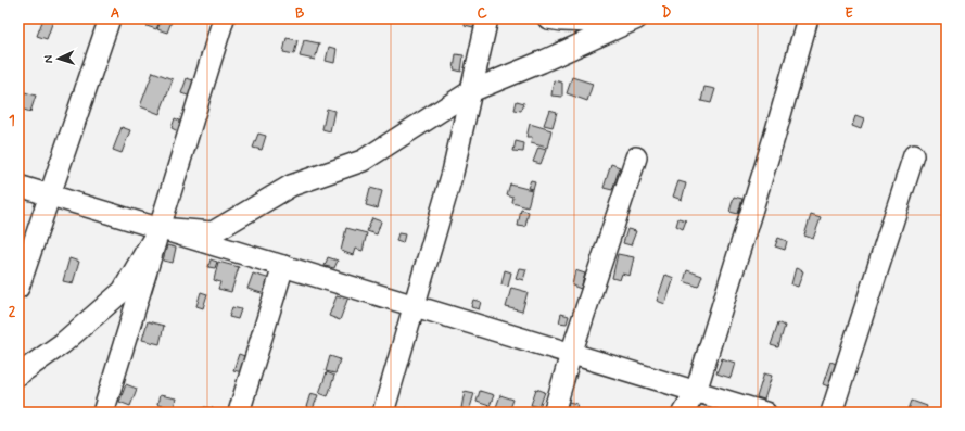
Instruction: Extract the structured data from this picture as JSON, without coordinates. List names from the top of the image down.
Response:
{
  "north": "left",
  "grid": {
    "columns": [
      "A",
      "B",
      "C",
      "D",
      "E"
    ],
    "rows": ["1", "2"]
  }
}
